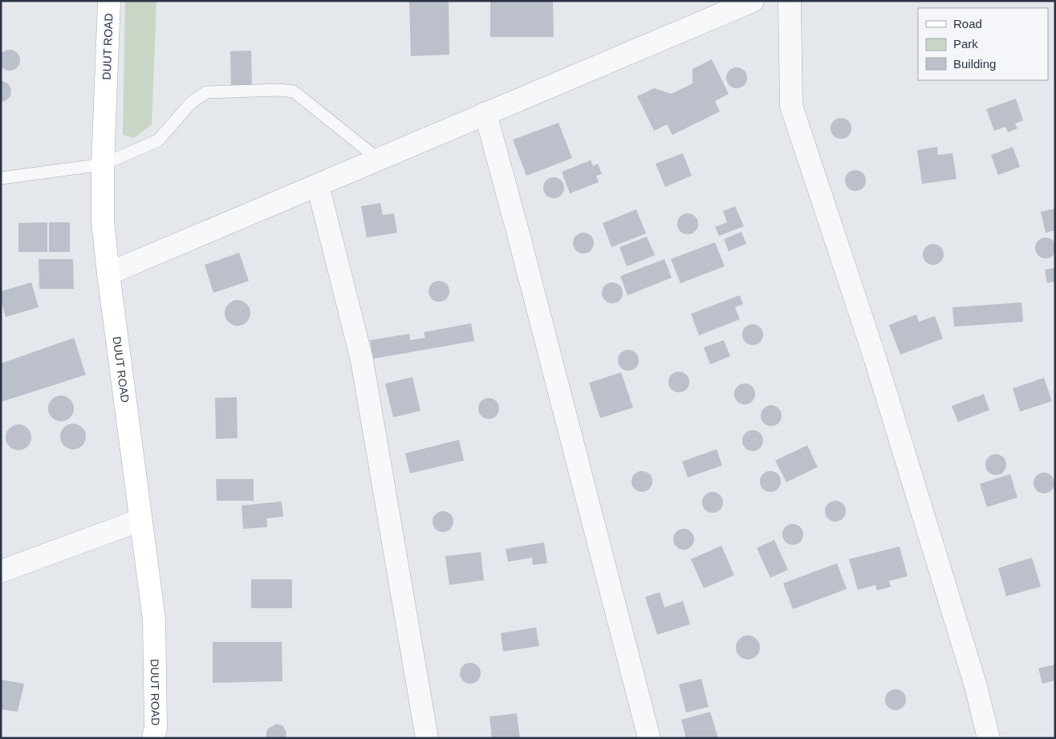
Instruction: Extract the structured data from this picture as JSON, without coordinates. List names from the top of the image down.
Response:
{
  "streets": {
    "main road": ["DUUT ROAD"]
  },
  "legend": ["Road", "Park", "Building"]
}
